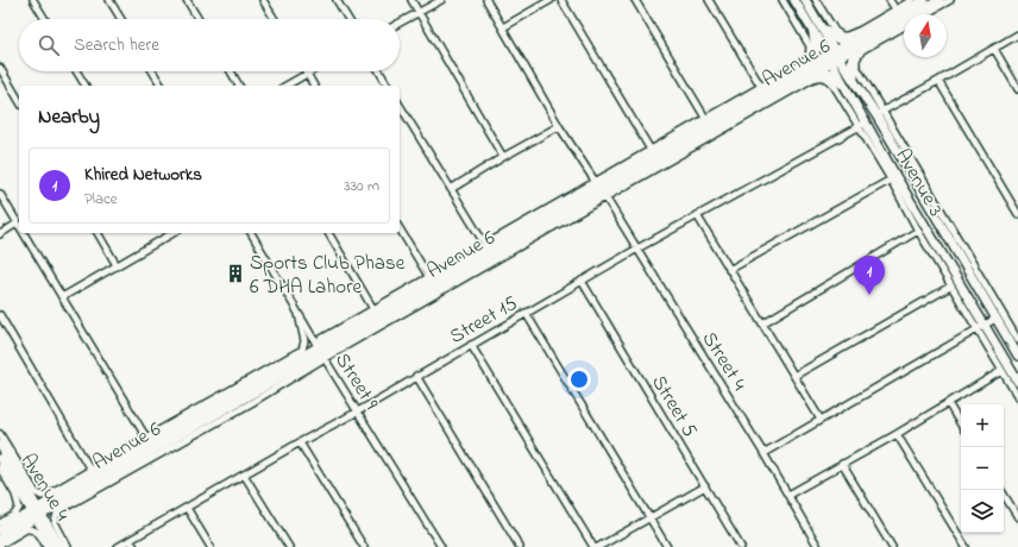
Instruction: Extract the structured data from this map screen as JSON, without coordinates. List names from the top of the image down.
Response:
{
  "streets": {
    "main road": ["Avenue 6", "Avenue 3", "Avenue 4"],
    "street": [
      "Street 15",
      "Street 4",
      "Street 9",
      "Street 5"
    ]
  },
  "crossings": [
    ["Avenue 6", "Avenue 3"],
    ["Avenue 6", "Street 4"],
    ["Avenue 6", "Street 9"],
    ["Avenue 6", "Avenue 4"],
    ["Avenue 3", "Street 15"],
    ["Street 15", "Street 4"],
    ["Street 15", "Street 9"],
    ["Street 15", "Street 5"]
  ],
  "places": {
    "building": ["Sports Club Phase 6 DHA Lahore"]
  },
  "north": "top",
  "page": {
    "search": "Search here",
    "heading": "Nearby",
    "list": [
      {
        "mark": "1",
        "name": "Khired Networks",
        "note": "Place",
        "value": "330 m"
      }
    ],
    "pins": "1",
    "map_buttons": ["+", "−"]
  }
}
